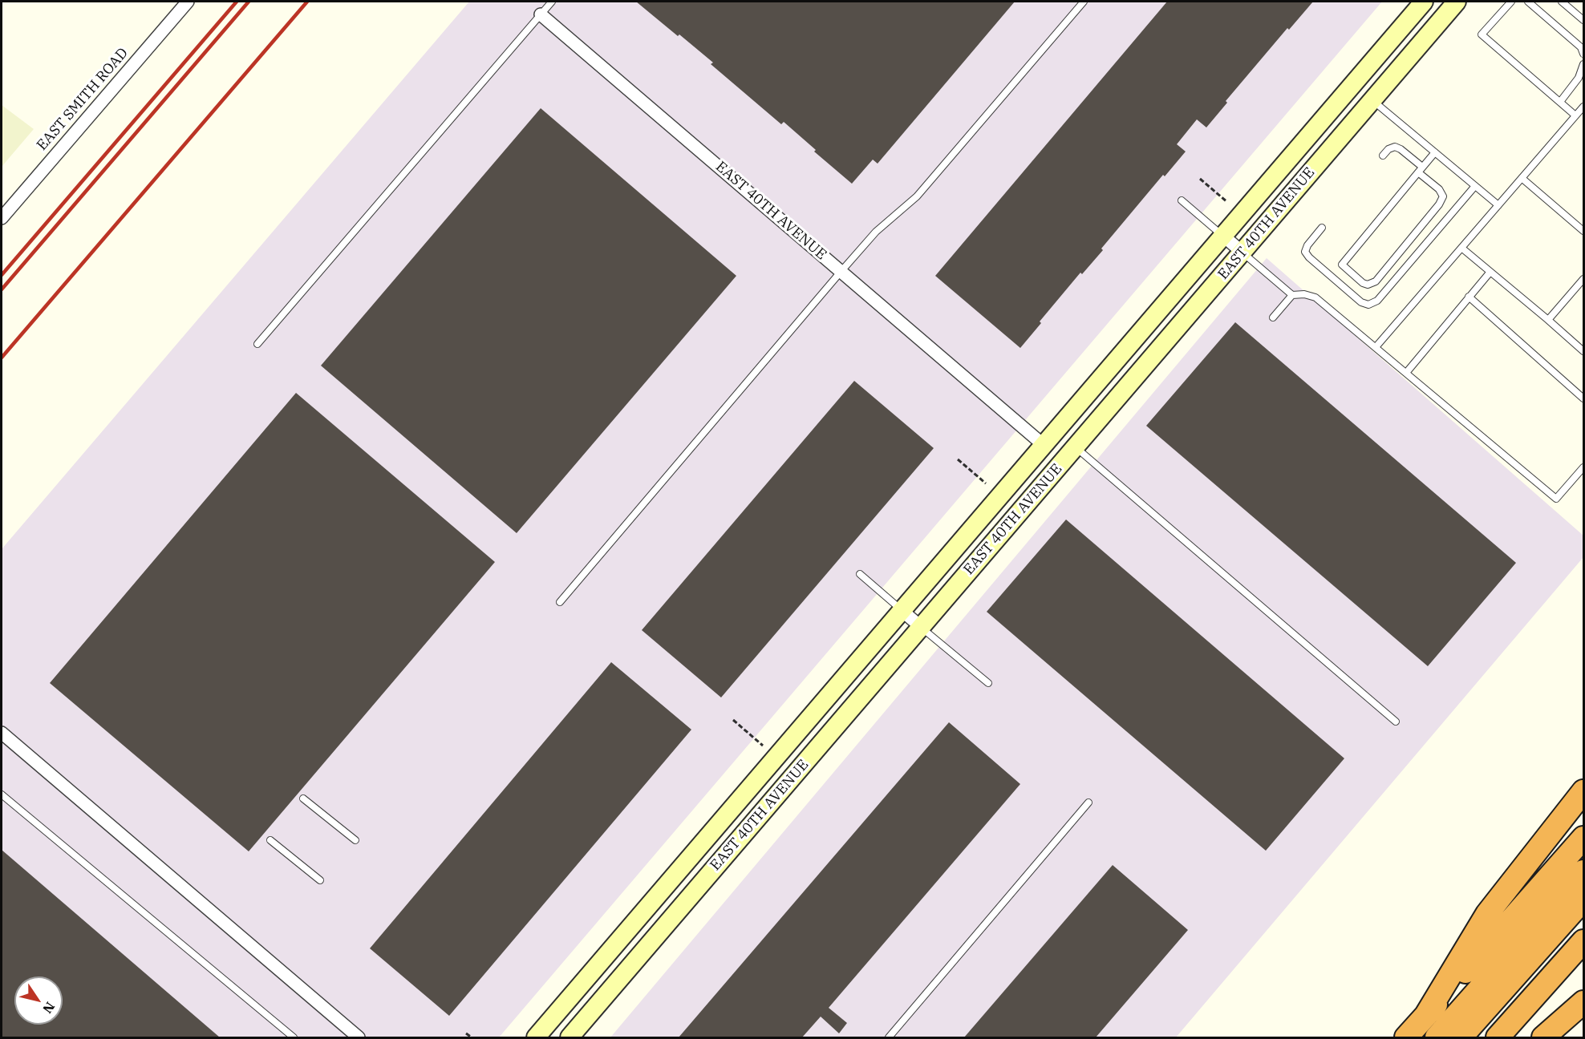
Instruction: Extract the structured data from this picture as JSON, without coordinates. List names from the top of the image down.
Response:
{
  "streets": {
    "street": ["EAST SMITH ROAD", "EAST 40TH AVENUE"]
  },
  "north": "bottom right"
}
